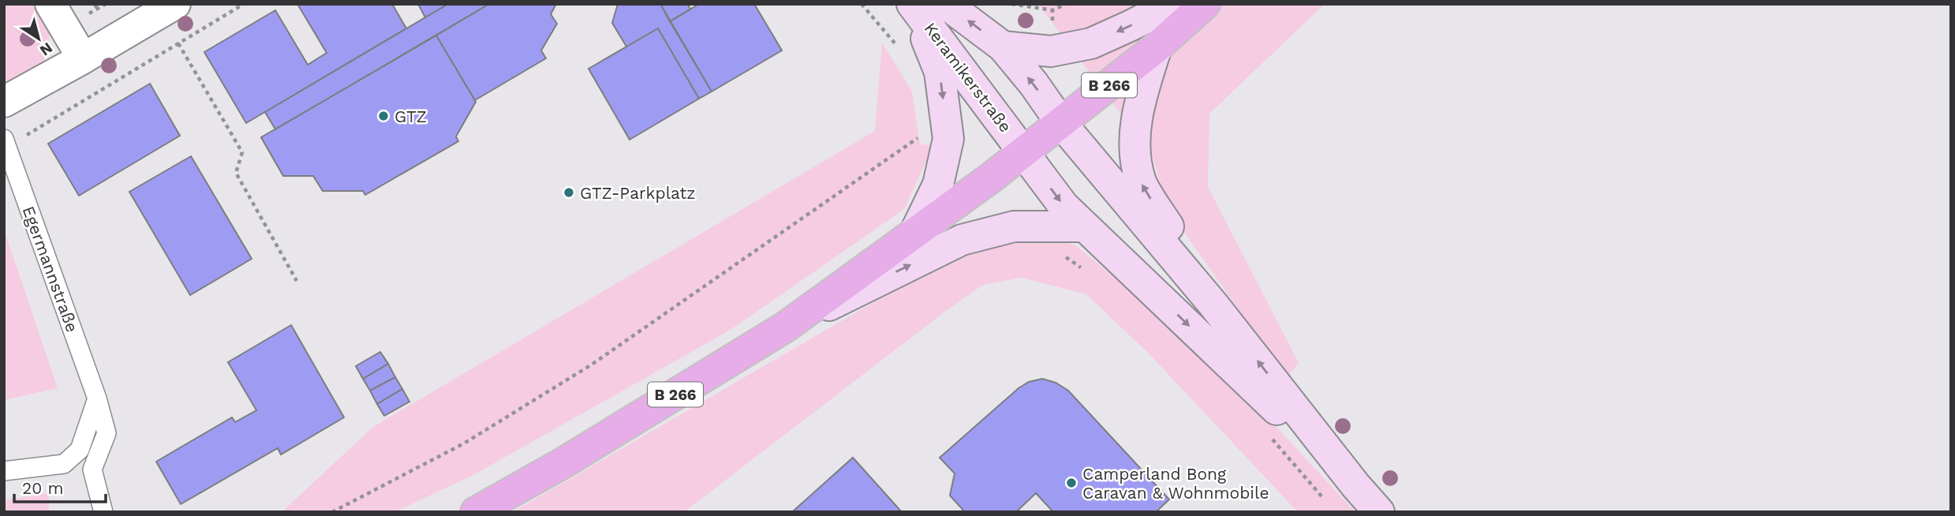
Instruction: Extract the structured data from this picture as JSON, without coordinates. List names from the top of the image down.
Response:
{
  "streets": {
    "main road": ["Keramikerstraße", "B 266"],
    "lane": ["Egermannstraße"]
  },
  "crossings": [
    ["Keramikerstraße", "B 266"]
  ],
  "places": ["GTZ", "GTZ-Parkplatz", "Camperland Bong Caravan & Wohnmobile"],
  "scale_bar": "20 m",
  "north": "bottom right"
}
